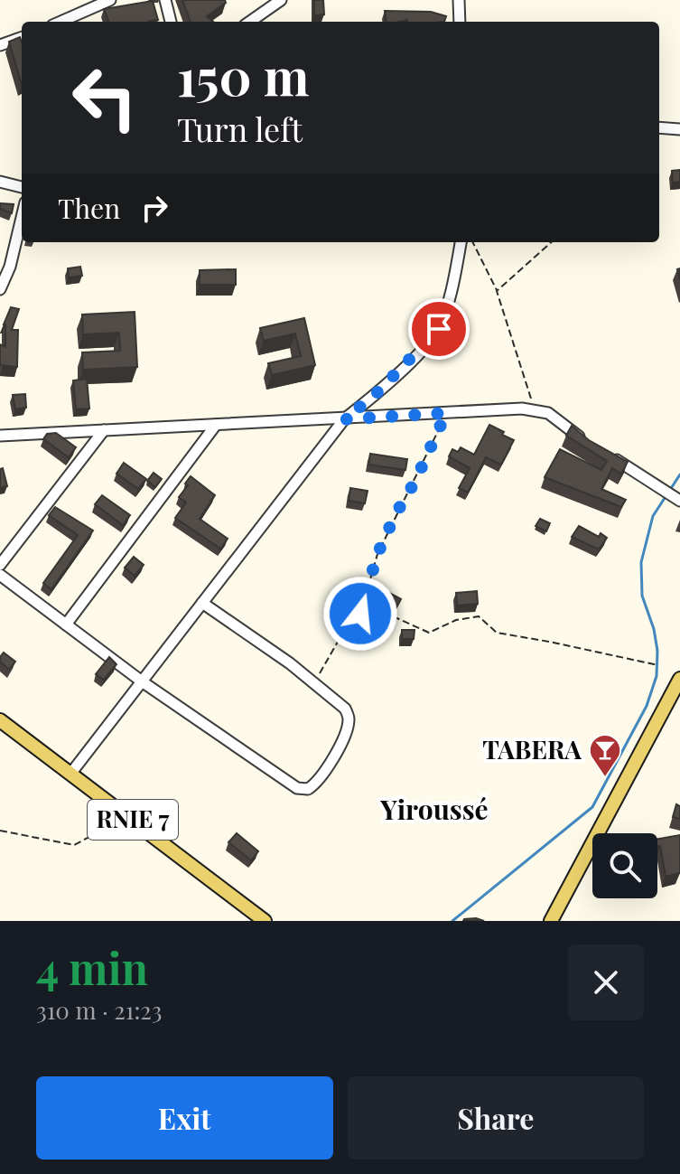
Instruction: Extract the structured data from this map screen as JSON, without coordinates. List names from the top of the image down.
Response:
{
  "streets": {
    "main road": ["RNIE 7"]
  },
  "districts": ["Yiroussé"],
  "places": {
    "bar": ["TABERA"]
  },
  "page": {
    "turn": ["150 m", "Turn left"],
    "then": "Then",
    "heading": ["4 min", "310 m · 21:23"],
    "buttons": ["Exit", "Share"]
  }
}
